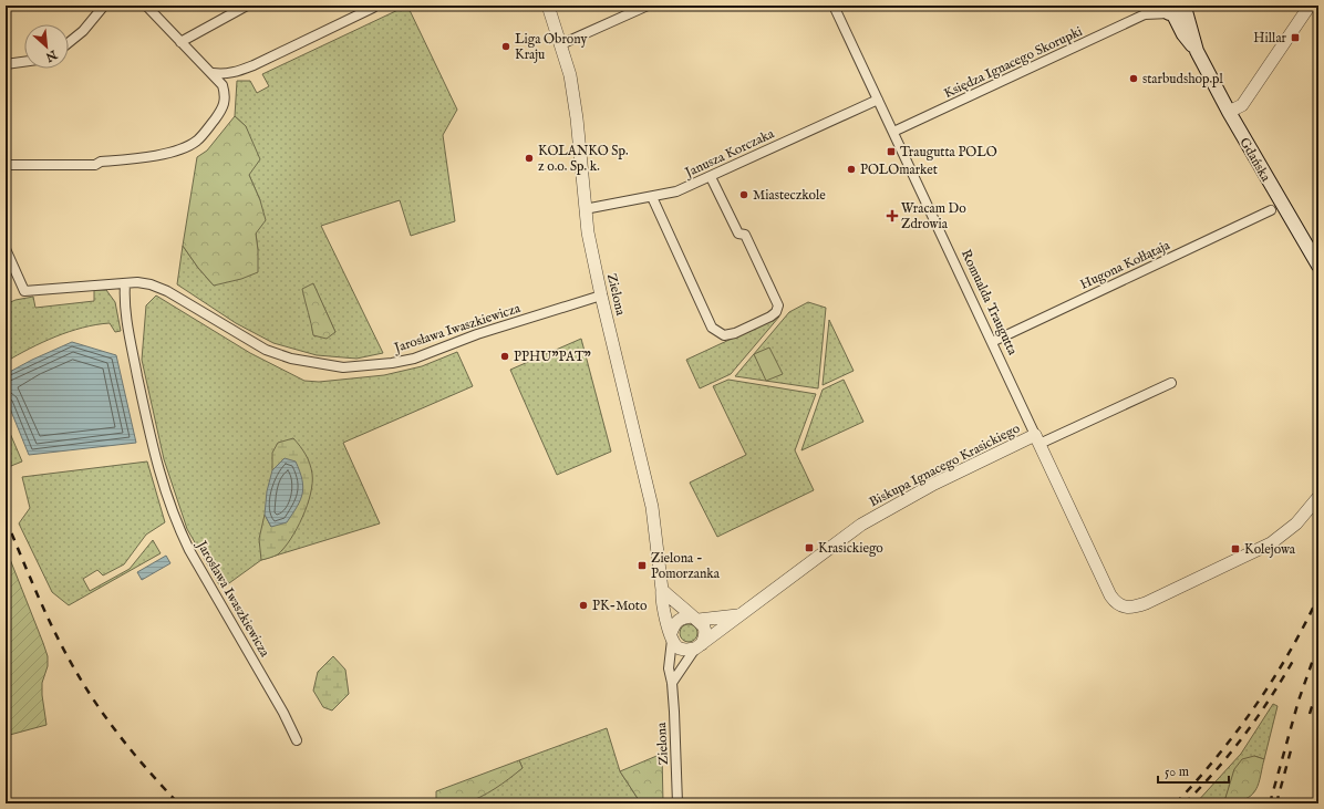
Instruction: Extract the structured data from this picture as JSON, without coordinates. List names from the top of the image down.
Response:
{
  "streets": {
    "main road": ["Gdańska"],
    "street": [
      "Księdza Ignacego Skorupki",
      "Janusza Korczaka",
      "Hugona Kołłątaja",
      "Zielona",
      "Romualda Traugutta",
      "Jarosława Iwaszkiewicza",
      "Biskupa Ignacego Krasickiego"
    ]
  },
  "crossings": [
    ["Księdza Ignacego Skorupki", "Gdańska"],
    ["Księdza Ignacego Skorupki", "Romualda Traugutta"],
    ["Janusza Korczaka", "Zielona"],
    ["Janusza Korczaka", "Romualda Traugutta"],
    ["Hugona Kołłątaja", "Romualda Traugutta"],
    ["Zielona", "Jarosława Iwaszkiewicza"],
    ["Zielona", "Biskupa Ignacego Krasickiego"],
    ["Romualda Traugutta", "Biskupa Ignacego Krasickiego"]
  ],
  "places": {
    "transit": [
      "Hillar",
      "Traugutta POLO",
      "Krasickiego",
      "Kolejowa",
      "Zielona - Pomorzanka"
    ],
    "other": [
      "Liga Obrony Kraju",
      "starbudshop.pl",
      "KOLANKO Sp. z o.o. Sp. k.",
      "POLOmarket",
      "Miasteczkole",
      "PPHU\"PAT\"",
      "PK-Moto"
    ],
    "health": ["Wracam Do Zdrowia"]
  },
  "scale_bar": "50 m",
  "north": "bottom right"
}
